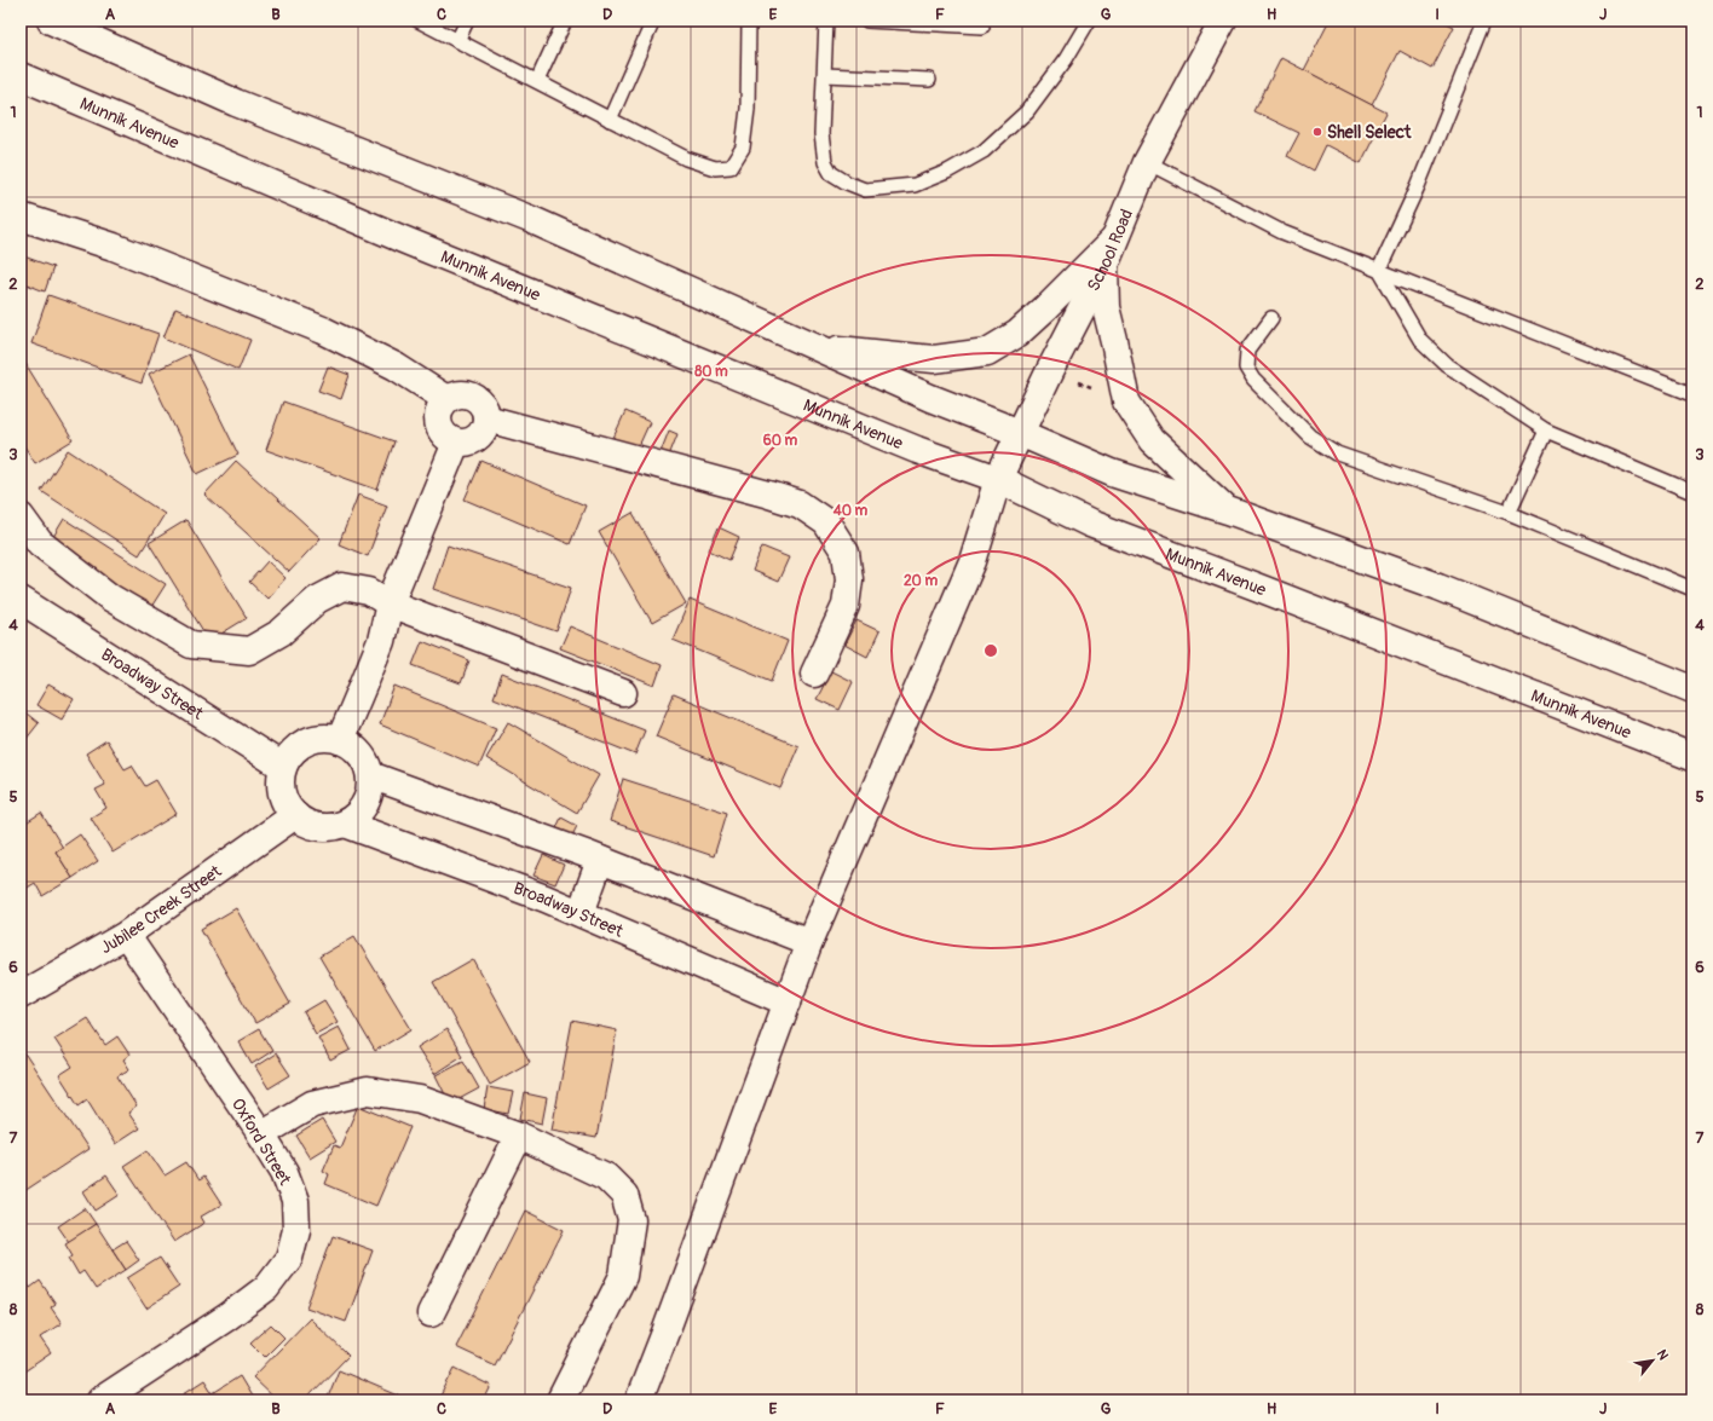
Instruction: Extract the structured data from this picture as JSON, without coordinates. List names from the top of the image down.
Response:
{
  "streets": {
    "street": [
      "Munnik Avenue",
      "School Road",
      "Broadway Street",
      "Jubilee Creek Street",
      "Oxford Street"
    ]
  },
  "crossings": [
    ["Munnik Avenue", "School Road"],
    ["School Road", "Broadway Street"],
    ["Broadway Street", "Jubilee Creek Street"],
    ["Jubilee Creek Street", "Oxford Street"]
  ],
  "places": ["Shell Select"],
  "north": "top right",
  "grid": {
    "columns": [
      "A",
      "B",
      "C",
      "D",
      "E",
      "F",
      "G",
      "H",
      "I",
      "J"
    ],
    "rows": [
      "1",
      "2",
      "3",
      "4",
      "5",
      "6",
      "7",
      "8"
    ]
  },
  "rings": [
    "80 m",
    "60 m",
    "40 m",
    "20 m"
  ]
}
